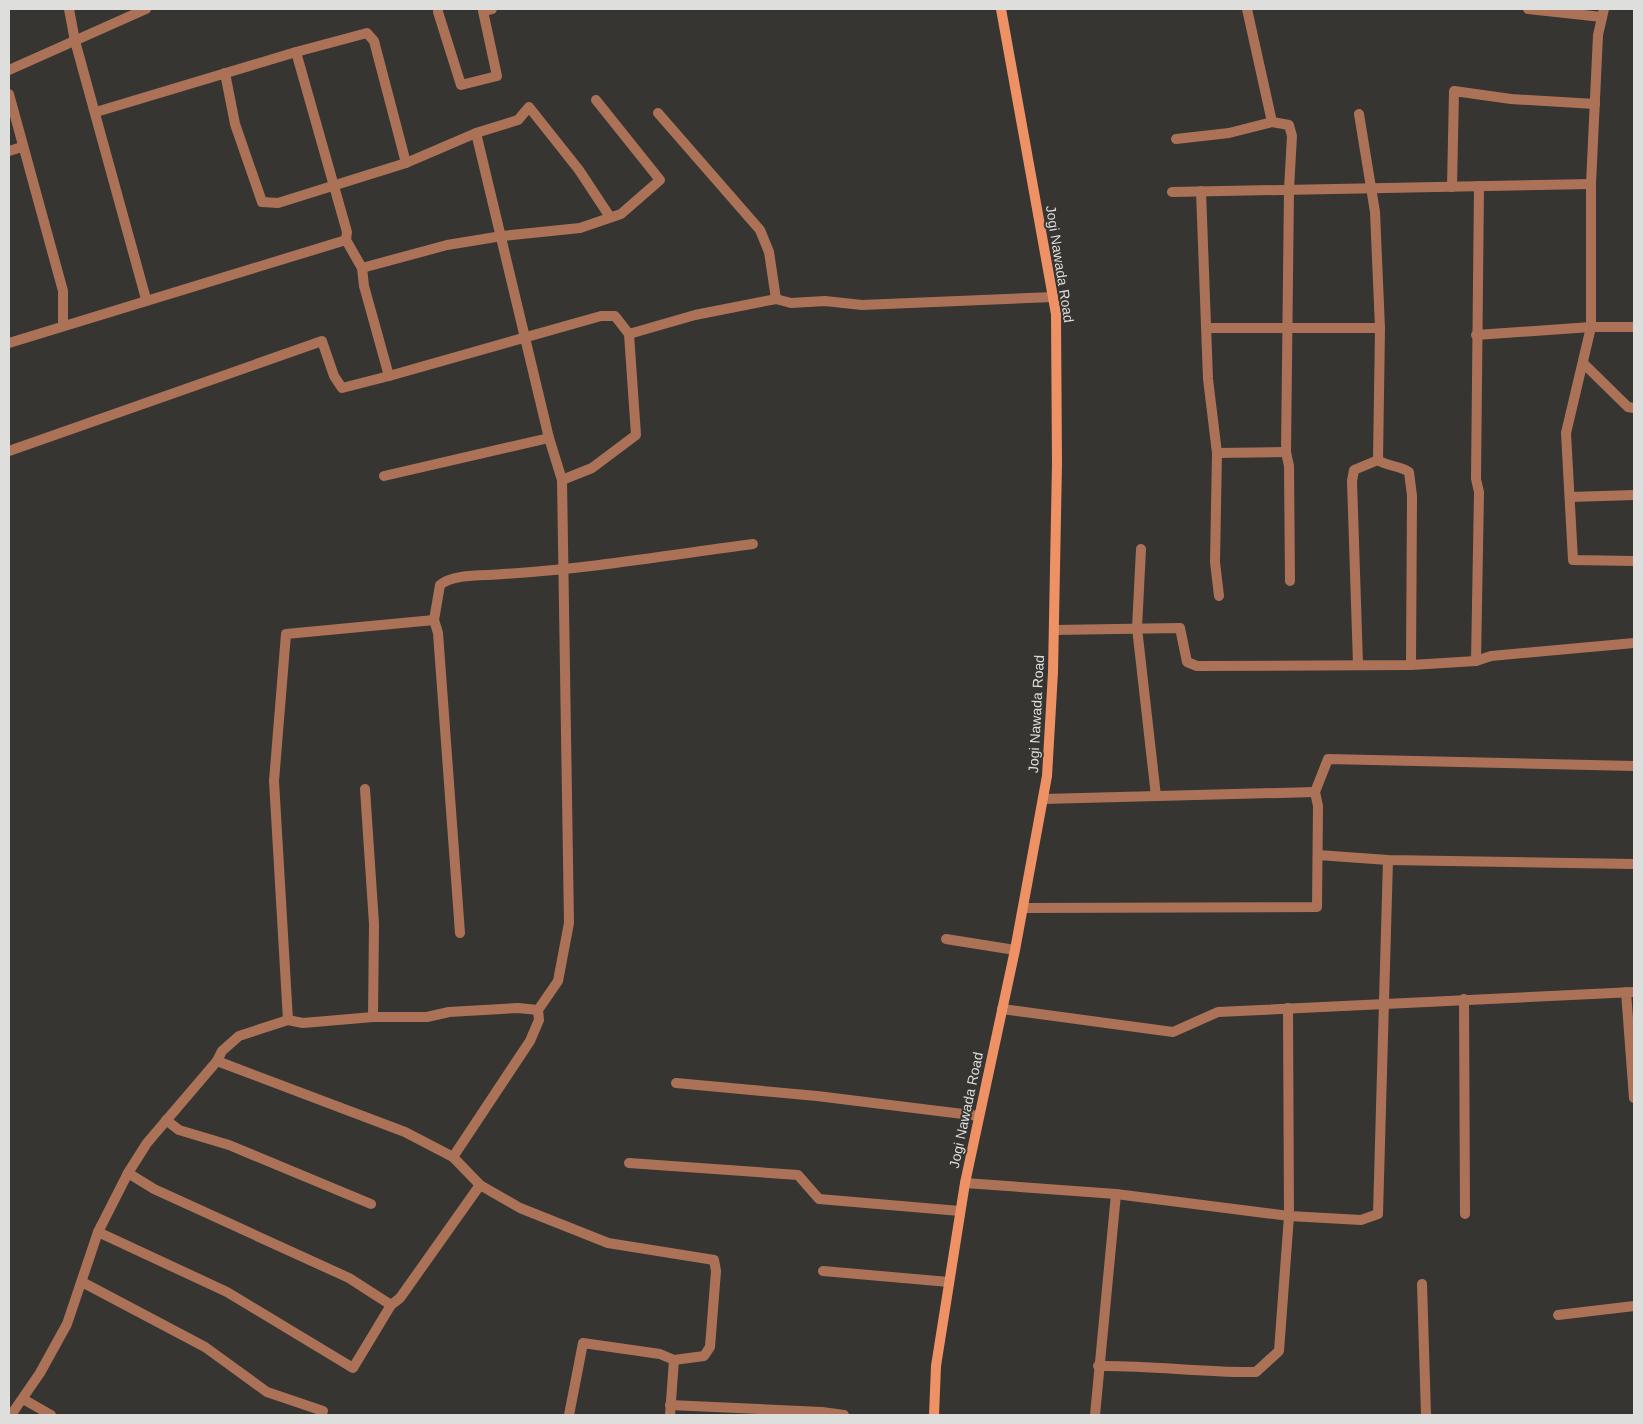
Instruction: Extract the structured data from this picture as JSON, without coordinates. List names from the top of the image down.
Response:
{
  "streets": {
    "street": ["Jogi Nawada Road"]
  }
}
